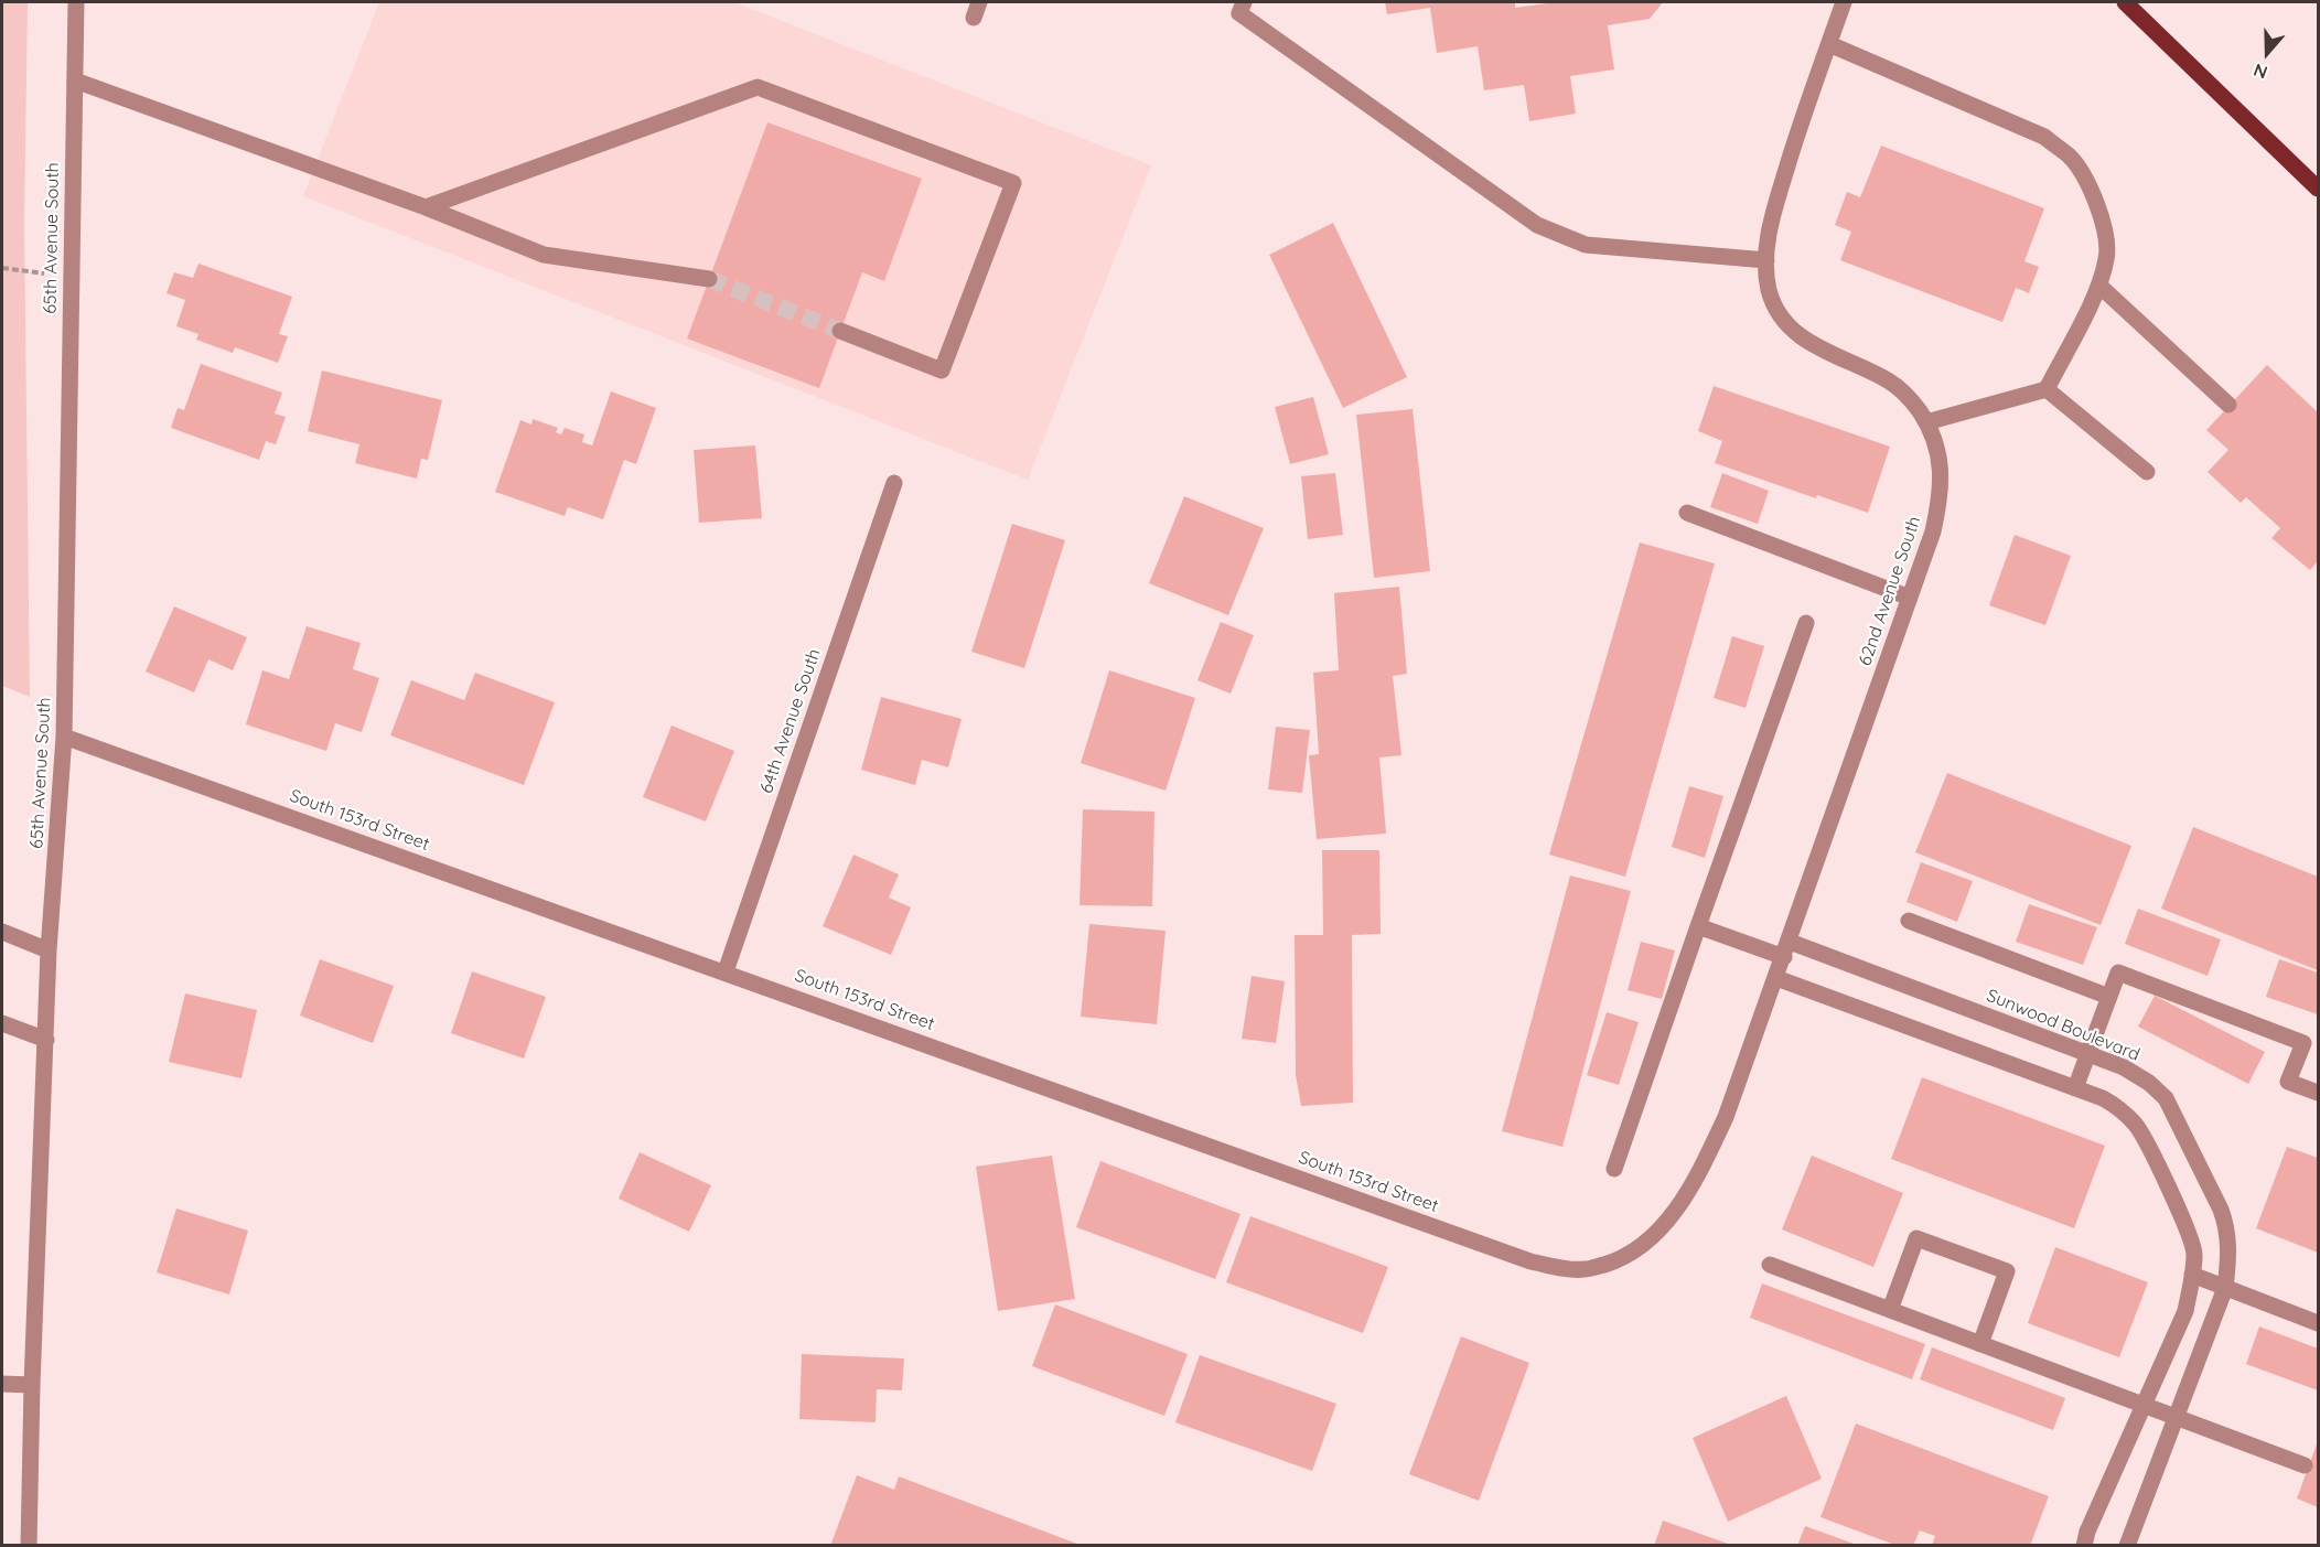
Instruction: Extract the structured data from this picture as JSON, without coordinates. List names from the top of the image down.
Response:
{
  "streets": {
    "street": [
      "65th Avenue South",
      "62nd Avenue South",
      "64th Avenue South",
      "South 153rd Street",
      "Sunwood Boulevard"
    ]
  },
  "crossings": [
    ["65th Avenue South", "South 153rd Street"],
    ["62nd Avenue South", "South 153rd Street"],
    ["62nd Avenue South", "Sunwood Boulevard"],
    ["64th Avenue South", "South 153rd Street"]
  ],
  "north": "bottom"
}
